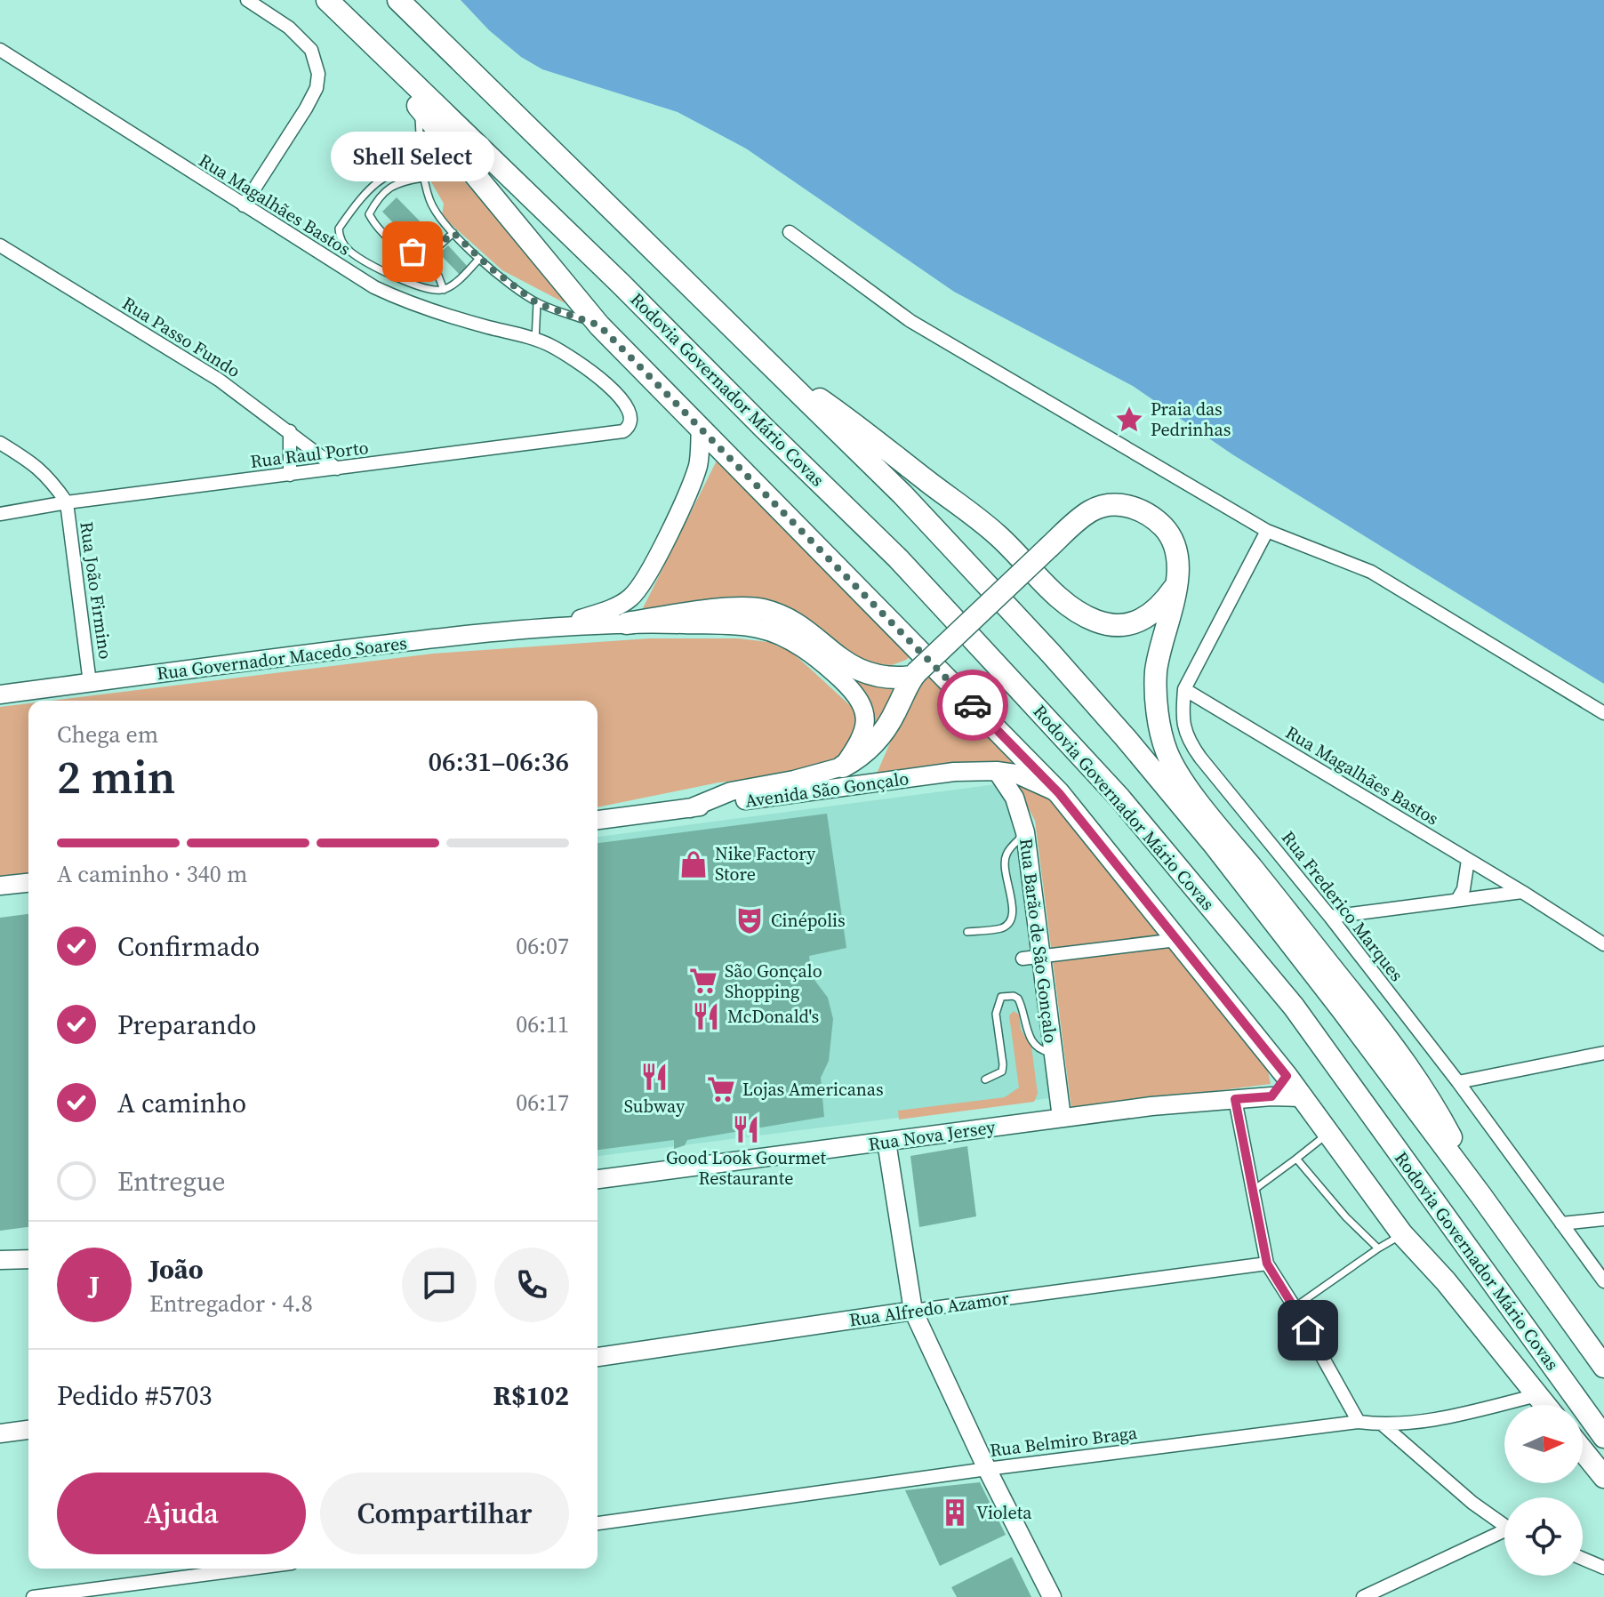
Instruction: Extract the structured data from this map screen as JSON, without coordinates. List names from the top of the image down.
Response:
{
  "streets": {
    "highway": ["Rodovia Governador Mário Covas"],
    "street": [
      "Rua Magalhães Bastos",
      "Rua Passo Fundo",
      "Rua Raul Porto",
      "Rua João Firmino",
      "Rua Governador Macedo Soares",
      "Avenida São Gonçalo",
      "Rua Frederico Marques",
      "Rua Barão de São Gonçalo",
      "Rua Nova Jersey",
      "Rua Alfredo Azamor",
      "Rua Belmiro Braga"
    ]
  },
  "crossings": [
    ["Rua Magalhães Bastos", "Rua Raul Porto"],
    ["Rua Magalhães Bastos", "Rua Frederico Marques"],
    ["Rua Passo Fundo", "Rua Raul Porto"],
    ["Rua Raul Porto", "Rua João Firmino"],
    ["Rua João Firmino", "Rua Governador Macedo Soares"],
    ["Avenida São Gonçalo", "Rua Barão de São Gonçalo"],
    ["Rua Barão de São Gonçalo", "Rua Nova Jersey"]
  ],
  "places": {
    "other": ["Shell Select"],
    "place": ["Praia das Pedrinhas"],
    "shop": ["Nike Factory Store"],
    "theatre": ["Cinépolis"],
    "supermarket": ["São Gonçalo Shopping", "Lojas Americanas"],
    "restaurant": ["McDonald's", "Subway", "Good Look Gourmet Restaurante"],
    "building": ["Violeta"]
  },
  "north": "right",
  "page": {
    "bubble": "Shell Select",
    "heading": ["2 min", "Chega em", "06:31–06:36"],
    "panel": [
      "João",
      "Entregador · 4.8",
      "Pedido #5703",
      "R$102"
    ],
    "bar": "A caminho · 340 m",
    "list": [
      ["Confirmado", "06:07"],
      ["Preparando", "06:11"],
      ["A caminho", "06:17"],
      "Entregue"
    ],
    "round": "J",
    "buttons": ["Ajuda", "Compartilhar"]
  }
}
